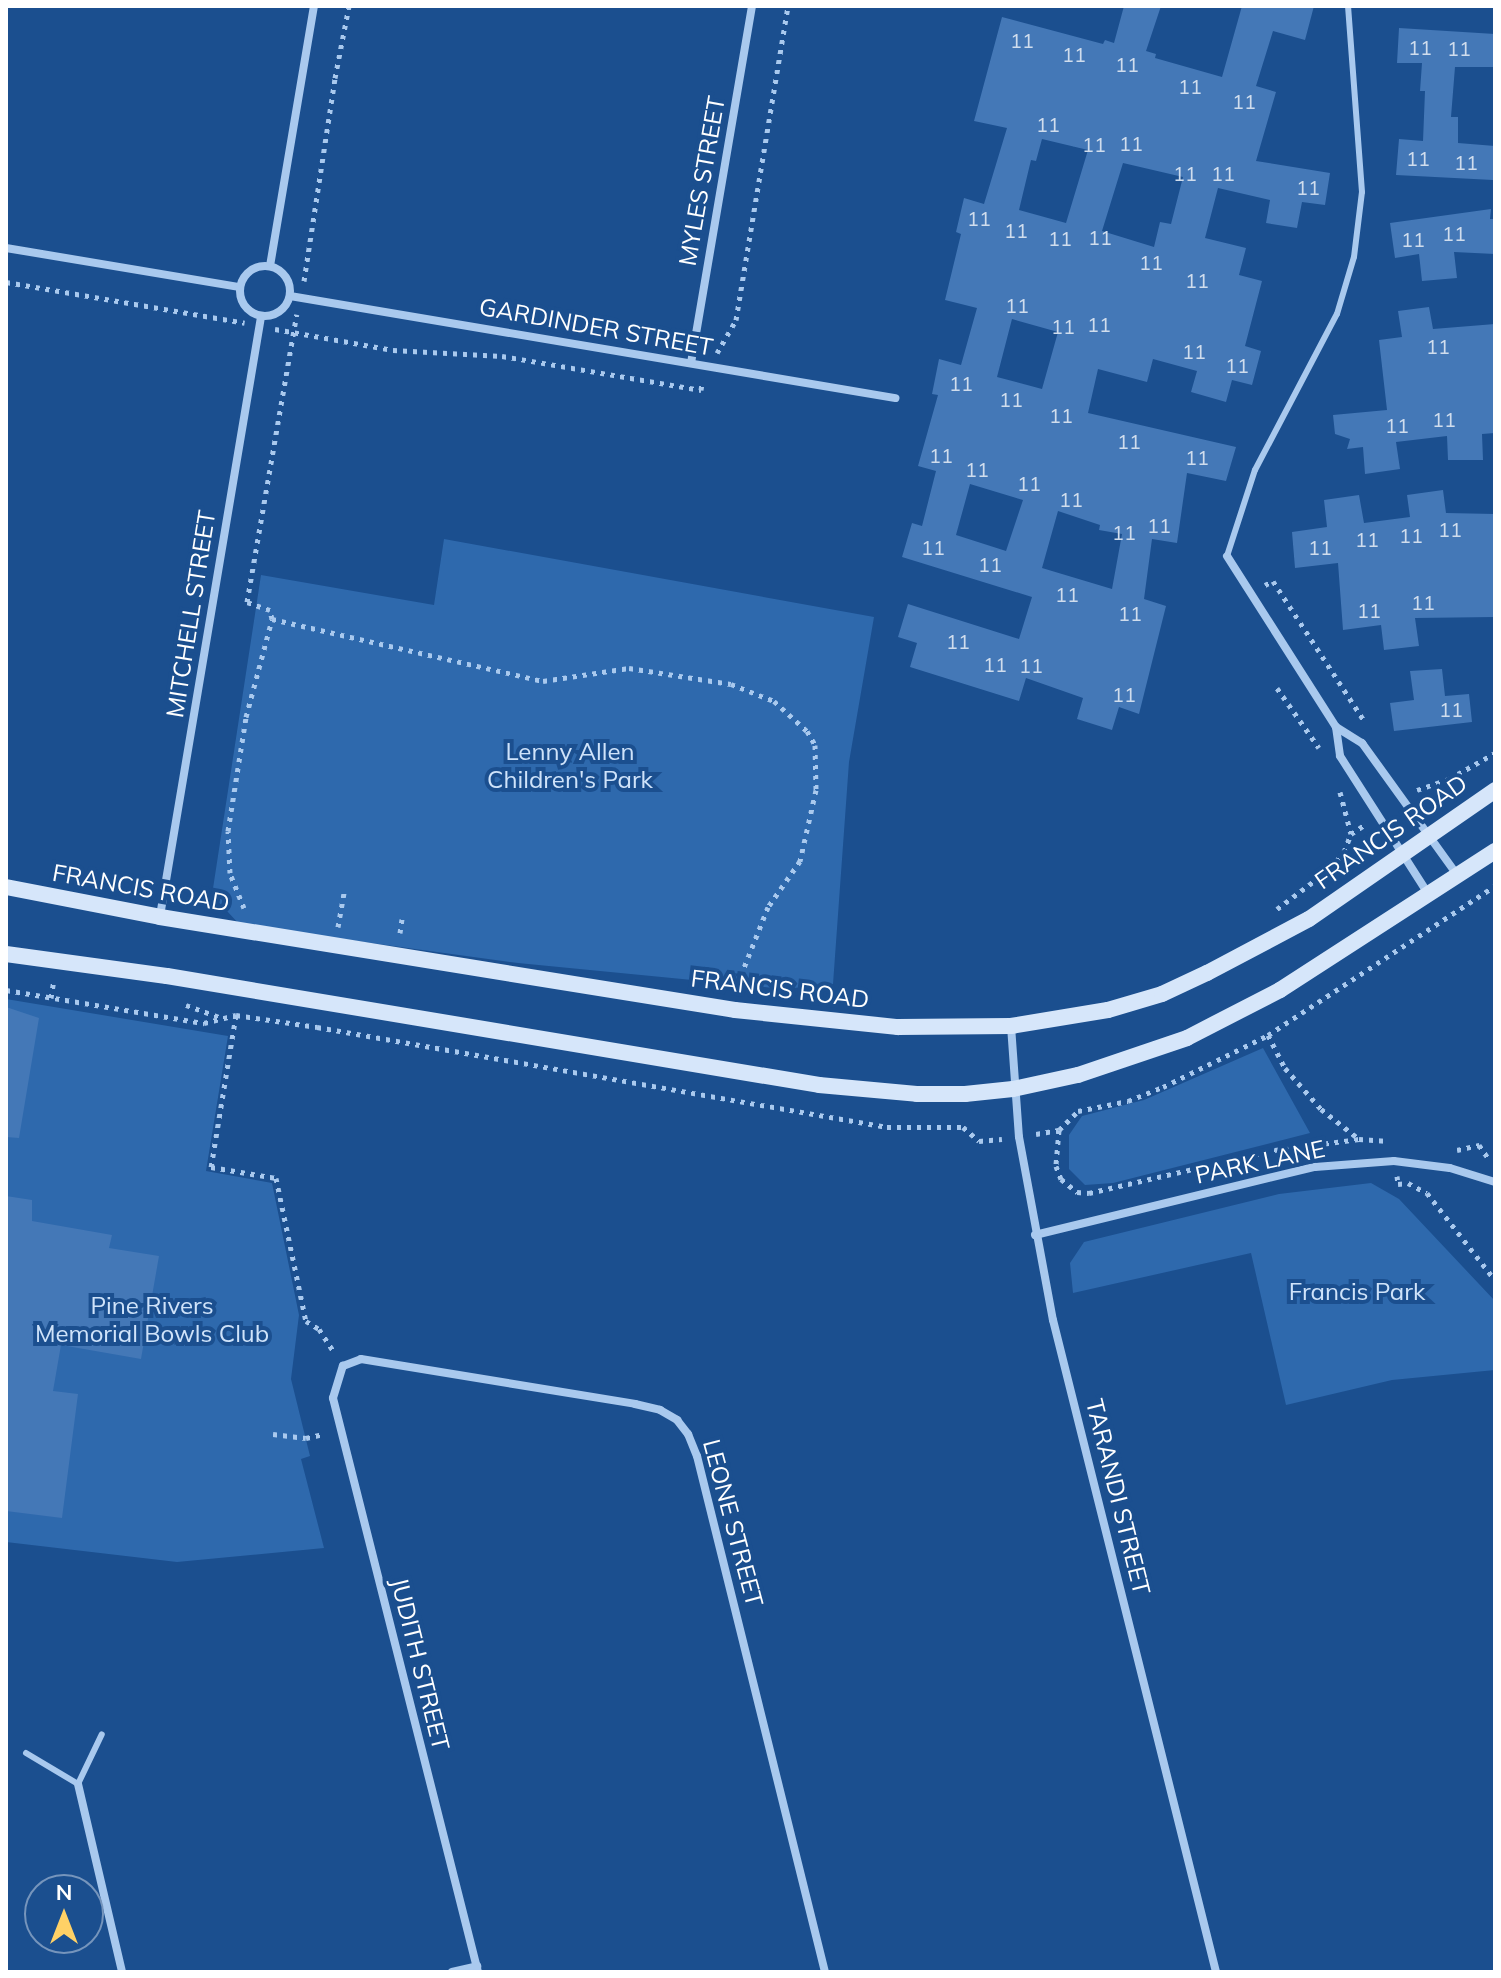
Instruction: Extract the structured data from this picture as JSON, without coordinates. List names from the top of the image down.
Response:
{
  "streets": {
    "main road": ["FRANCIS ROAD"],
    "street": [
      "MYLES STREET",
      "GARDINDER STREET",
      "MITCHELL STREET",
      "PARK LANE",
      "TARANDI STREET",
      "LEONE STREET",
      "JUDITH STREET"
    ]
  },
  "crossings": [
    ["MYLES STREET", "GARDINDER STREET"],
    ["GARDINDER STREET", "MITCHELL STREET"],
    ["MITCHELL STREET", "FRANCIS ROAD"],
    ["FRANCIS ROAD", "TARANDI STREET"],
    ["PARK LANE", "TARANDI STREET"],
    ["LEONE STREET", "JUDITH STREET"]
  ],
  "parks": ["Lenny Allen Children's Park", "Francis Park", "Pine Rivers Memorial Bowls Club"],
  "house_numbers": [
    "11",
    "11",
    "11",
    "11",
    "11",
    "11",
    "11",
    "11",
    "11",
    "11",
    "11",
    "11",
    "11",
    "11",
    "11",
    "11",
    "11",
    "11",
    "11",
    "11",
    "11",
    "11",
    "11",
    "11",
    "11",
    "11",
    "11",
    "11",
    "11",
    "11",
    "11",
    "11",
    "11",
    "11",
    "11",
    "11",
    "11",
    "11",
    "11",
    "11",
    "11",
    "11",
    "11",
    "11",
    "11",
    "11",
    "11",
    "11",
    "11",
    "11",
    "11",
    "11",
    "11",
    "11",
    "11",
    "11",
    "11"
  ],
  "north": "top"
}
